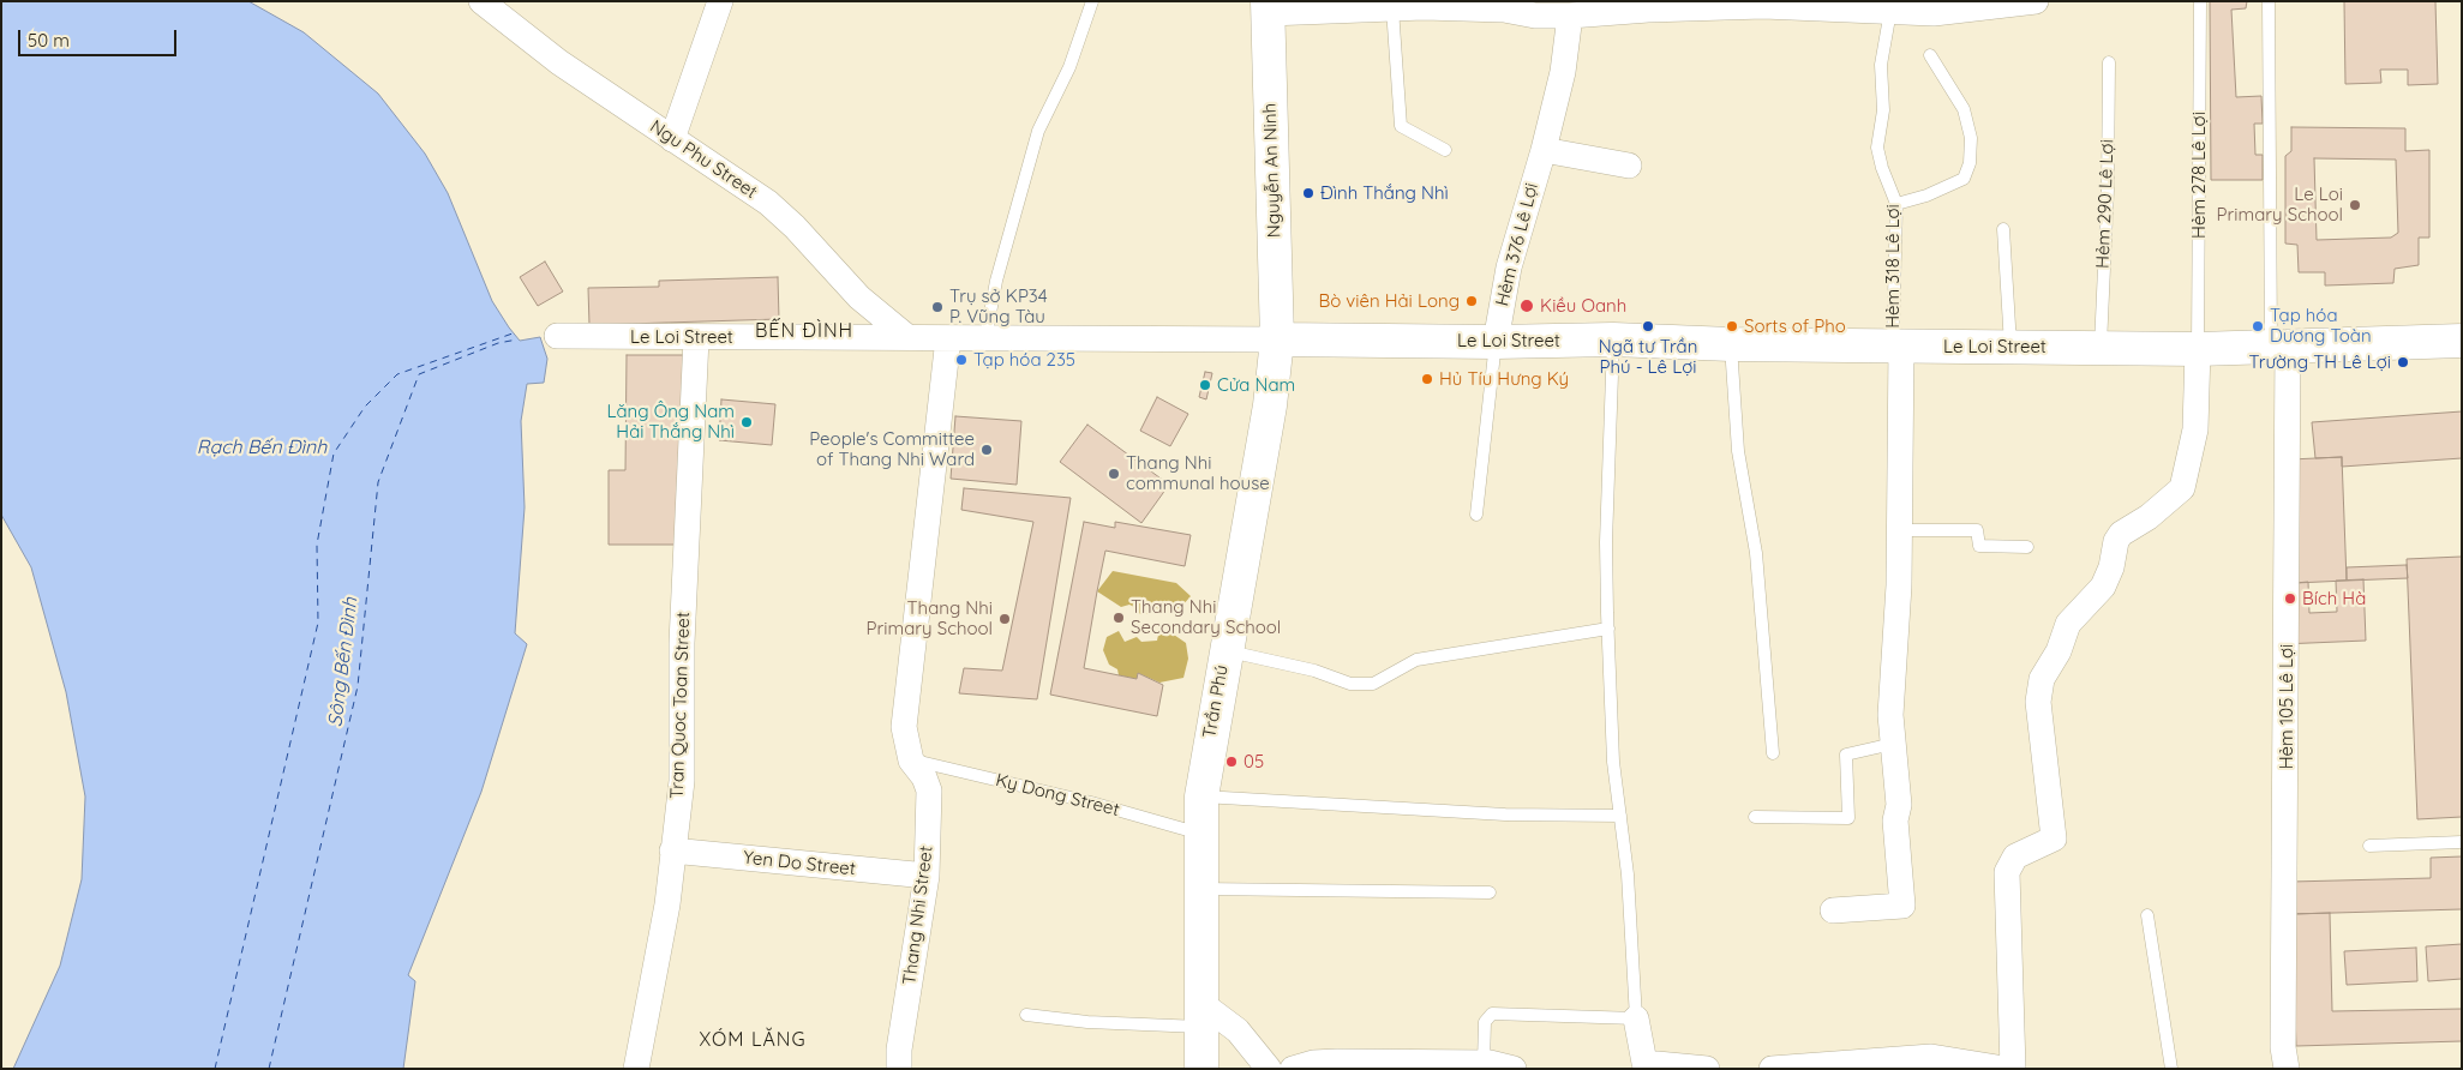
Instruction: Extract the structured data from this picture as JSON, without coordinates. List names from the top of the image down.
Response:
{
  "streets": {
    "main road": ["Nguyễn An Ninh", "Le Loi Street", "Trần Phú"],
    "street": [
      "Ngu Phu Street",
      "Hẻm 376 Lê Lợi",
      "Tran Quoc Toan Street",
      "Hẻm 105 Lê Lợi",
      "Yen Do Street",
      "Thang Nhi Street"
    ],
    "lane": [
      "Hẻm 278 Lê Lợi",
      "Hẻm 290 Lê Lợi",
      "Hẻm 318 Lê Lợi",
      "Ky Dong Street"
    ]
  },
  "crossings": [
    ["Ngu Phu Street", "Le Loi Street"],
    ["Nguyễn An Ninh", "Le Loi Street"],
    ["Nguyễn An Ninh", "Trần Phú"],
    ["Hẻm 278 Lê Lợi", "Le Loi Street"],
    ["Hẻm 290 Lê Lợi", "Le Loi Street"],
    ["Hẻm 376 Lê Lợi", "Le Loi Street"],
    ["Hẻm 318 Lê Lợi", "Le Loi Street"],
    ["Le Loi Street", "Trần Phú"],
    ["Le Loi Street", "Tran Quoc Toan Street"],
    ["Le Loi Street", "Hẻm 105 Lê Lợi"],
    ["Le Loi Street", "Thang Nhi Street"],
    ["Trần Phú", "Ky Dong Street"],
    ["Tran Quoc Toan Street", "Yen Do Street"],
    ["Ky Dong Street", "Thang Nhi Street"],
    ["Yen Do Street", "Thang Nhi Street"]
  ],
  "districts": ["BẾN ĐÌNH", "XÓM LĂNG"],
  "water": ["Rạch Bến Đình", "Sông Bến Đình"],
  "places": [
    "Đình Thắng Nhì",
    "Le Loi Primary School",
    "Bò viên Hải Long",
    "Kiều Oanh",
    "Trụ sở KP34 P. Vũng Tàu",
    "Ngã tư Trần Phú - Lê Lợi",
    "Sorts of Pho",
    "Tạp hóa Dương Toàn",
    "Tạp hóa 235",
    "Trường TH Lê Lợi",
    "Hủ Tíu Hưng Ký",
    "Cửa Nam",
    "Lăng Ông Nam Hải Thắng Nhì",
    "People's Committee of Thang Nhi Ward",
    "Thang Nhi communal house",
    "Bích Hà",
    "Thang Nhi Secondary School",
    "Thang Nhi Primary School",
    "05"
  ],
  "scale_bar": "50 m"
}
